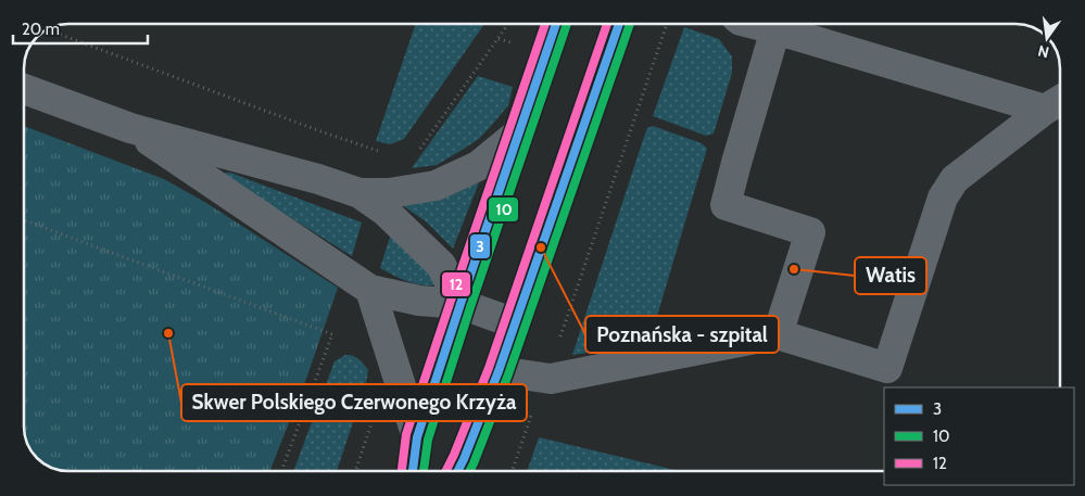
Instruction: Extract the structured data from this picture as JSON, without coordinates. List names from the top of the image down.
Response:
{
  "places": ["Poznańska - szpital", "Watis", "Skwer Polskiego Czerwonego Krzyża"],
  "lines": ["transit line 3", "transit line 10", "transit line 12"],
  "legend": ["3", "10", "12"],
  "scale_bar": "20 m",
  "north": "bottom"
}
